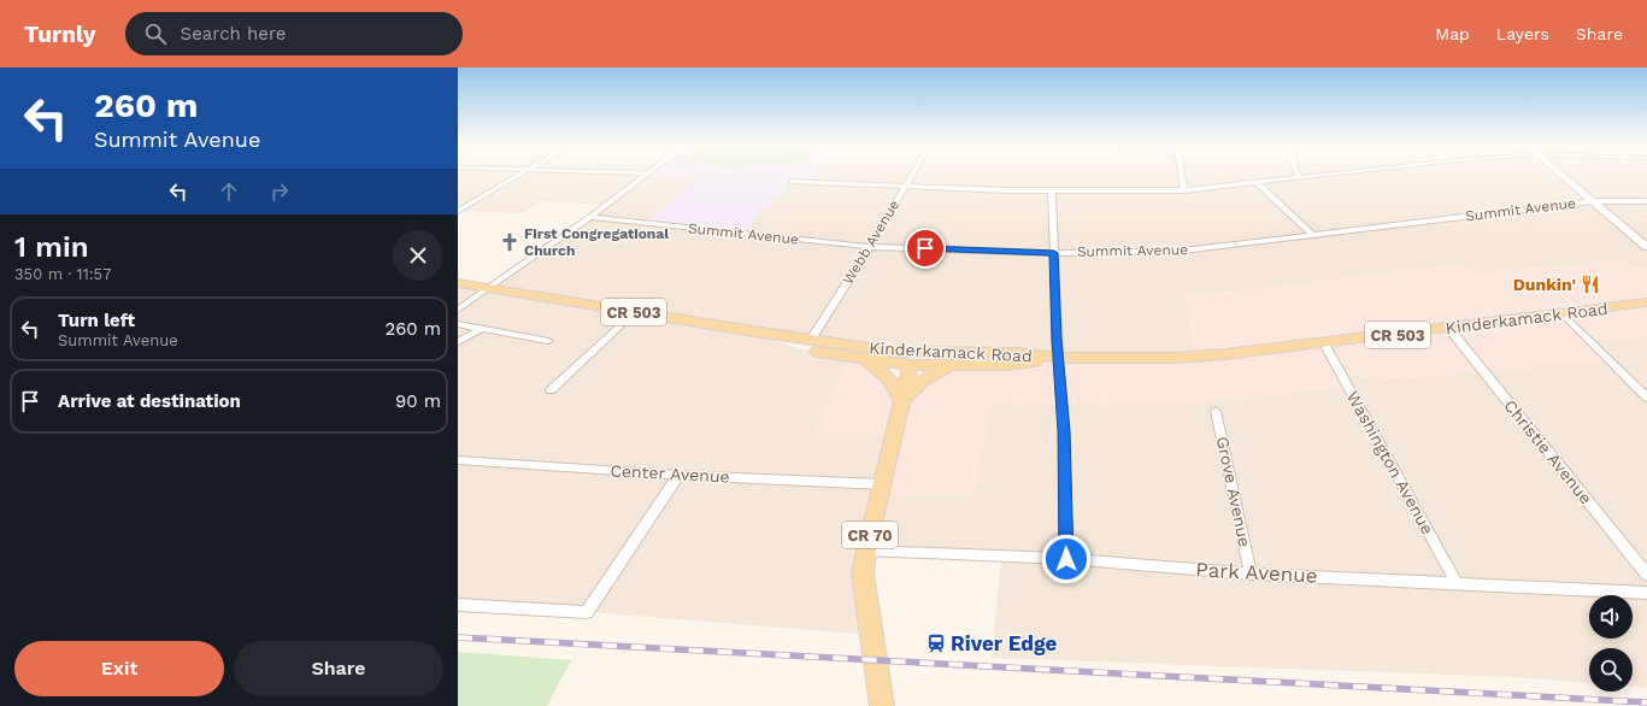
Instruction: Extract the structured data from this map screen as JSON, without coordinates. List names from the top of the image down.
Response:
{
  "streets": {
    "main road": ["CR 503", "Kinderkamack Road", "CR 70"],
    "street": [
      "Summit Avenue",
      "Webb Avenue",
      "Christie Avenue",
      "Washington Avenue",
      "Center Avenue",
      "Grove Avenue",
      "Park Avenue"
    ]
  },
  "crossings": [
    ["Summit Avenue", "Webb Avenue"],
    ["Webb Avenue", "Kinderkamack Road"],
    ["Kinderkamack Road", "Christie Avenue"],
    ["Kinderkamack Road", "Washington Avenue"],
    ["Washington Avenue", "Park Avenue"],
    ["Center Avenue", "CR 70"],
    ["Grove Avenue", "Park Avenue"],
    ["CR 70", "Park Avenue"]
  ],
  "places": {
    "church": ["First Congregational Church"],
    "restaurant": ["Dunkin'"],
    "station": ["River Edge"]
  },
  "page": {
    "header": "Turnly",
    "search": "Search here",
    "nav": ["Map", "Layers", "Share"],
    "turn": ["260 m", "Summit Avenue"],
    "heading": ["1 min", "350 m · 11:57"],
    "list": [
      {
        "name": "Turn left",
        "note": "Summit Avenue",
        "value": "260 m"
      },
      {
        "name": "Arrive at destination",
        "value": "90 m"
      }
    ],
    "buttons": ["Exit", "Share"]
  }
}
